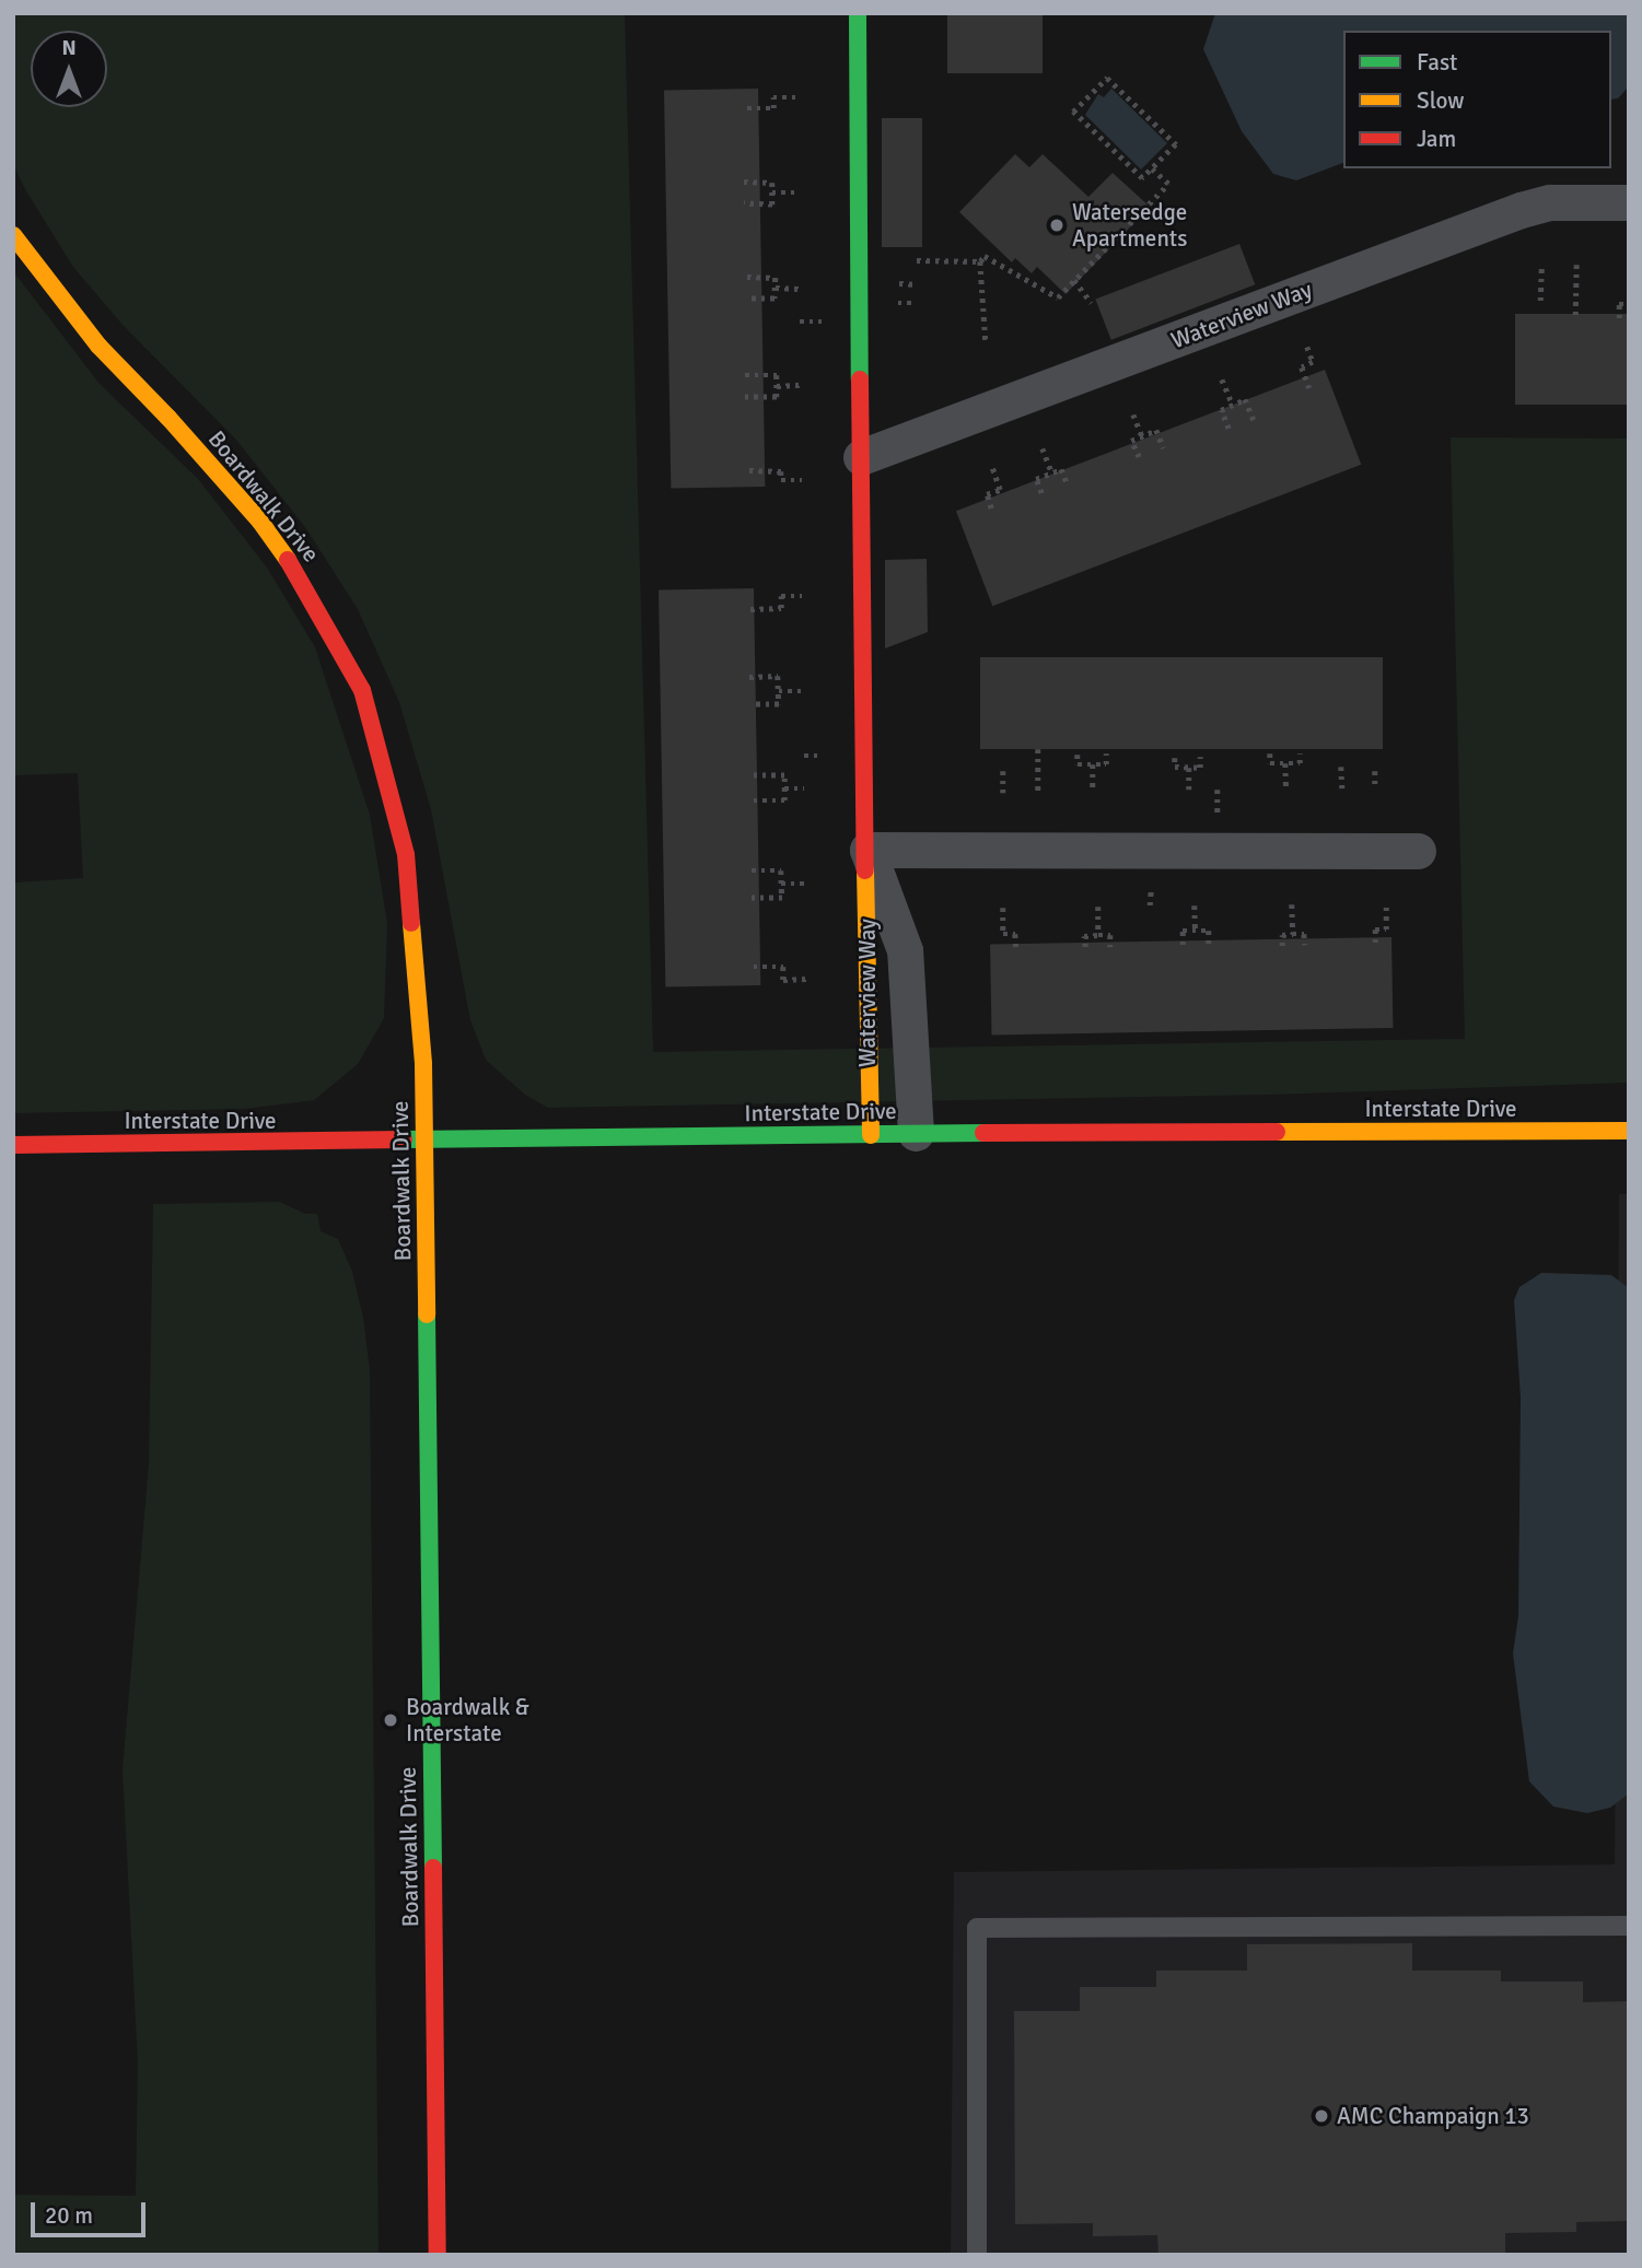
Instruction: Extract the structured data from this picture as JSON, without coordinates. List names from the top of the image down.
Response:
{
  "streets": {
    "street": ["Waterview Way", "Boardwalk Drive", "Interstate Drive"]
  },
  "crossings": [
    ["Waterview Way", "Interstate Drive"],
    ["Boardwalk Drive", "Interstate Drive"]
  ],
  "places": ["Watersedge Apartments", "Boardwalk & Interstate", "AMC Champaign 13"],
  "legend": ["Fast", "Slow", "Jam"],
  "scale_bar": "20 m",
  "north": "top"
}
